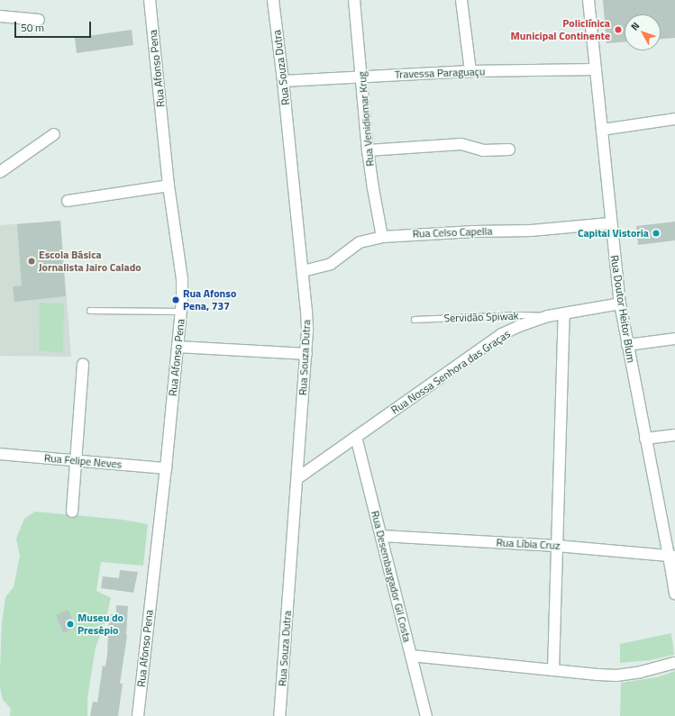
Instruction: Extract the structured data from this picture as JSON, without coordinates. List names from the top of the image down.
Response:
{
  "streets": {
    "street": [
      "Rua Souza Dutra",
      "Rua Afonso Pena",
      "Travessa Paraguaçu",
      "Rua Venidiomar Krug",
      "Rua Celso Capella",
      "Rua Doutor Heitor Blum",
      "Rua Nossa Senhora das Graças",
      "Rua Felipe Neves",
      "Rua Líbia Cruz",
      "Rua Desembargador Gil Costa"
    ],
    "lane": ["Servidão Spiwak"]
  },
  "crossings": [
    ["Rua Souza Dutra", "Travessa Paraguaçu"],
    ["Rua Souza Dutra", "Rua Celso Capella"],
    ["Rua Souza Dutra", "Rua Nossa Senhora das Graças"],
    ["Rua Afonso Pena", "Rua Felipe Neves"],
    ["Travessa Paraguaçu", "Rua Venidiomar Krug"],
    ["Travessa Paraguaçu", "Rua Doutor Heitor Blum"],
    ["Rua Venidiomar Krug", "Rua Celso Capella"],
    ["Rua Celso Capella", "Rua Doutor Heitor Blum"],
    ["Rua Doutor Heitor Blum", "Rua Nossa Senhora das Graças"],
    ["Rua Doutor Heitor Blum", "Rua Líbia Cruz"],
    ["Servidão Spiwak", "Rua Nossa Senhora das Graças"],
    ["Rua Nossa Senhora das Graças", "Rua Desembargador Gil Costa"],
    ["Rua Líbia Cruz", "Rua Desembargador Gil Costa"]
  ],
  "places": [
    "Policlínica Municipal Continente",
    "Capital Vistoria",
    "Escola Básica Jornalista Jairo Calado",
    "Rua Afonso Pena, 737",
    "Museu do Presépio"
  ],
  "scale_bar": "50 m",
  "north": "top left"
}
